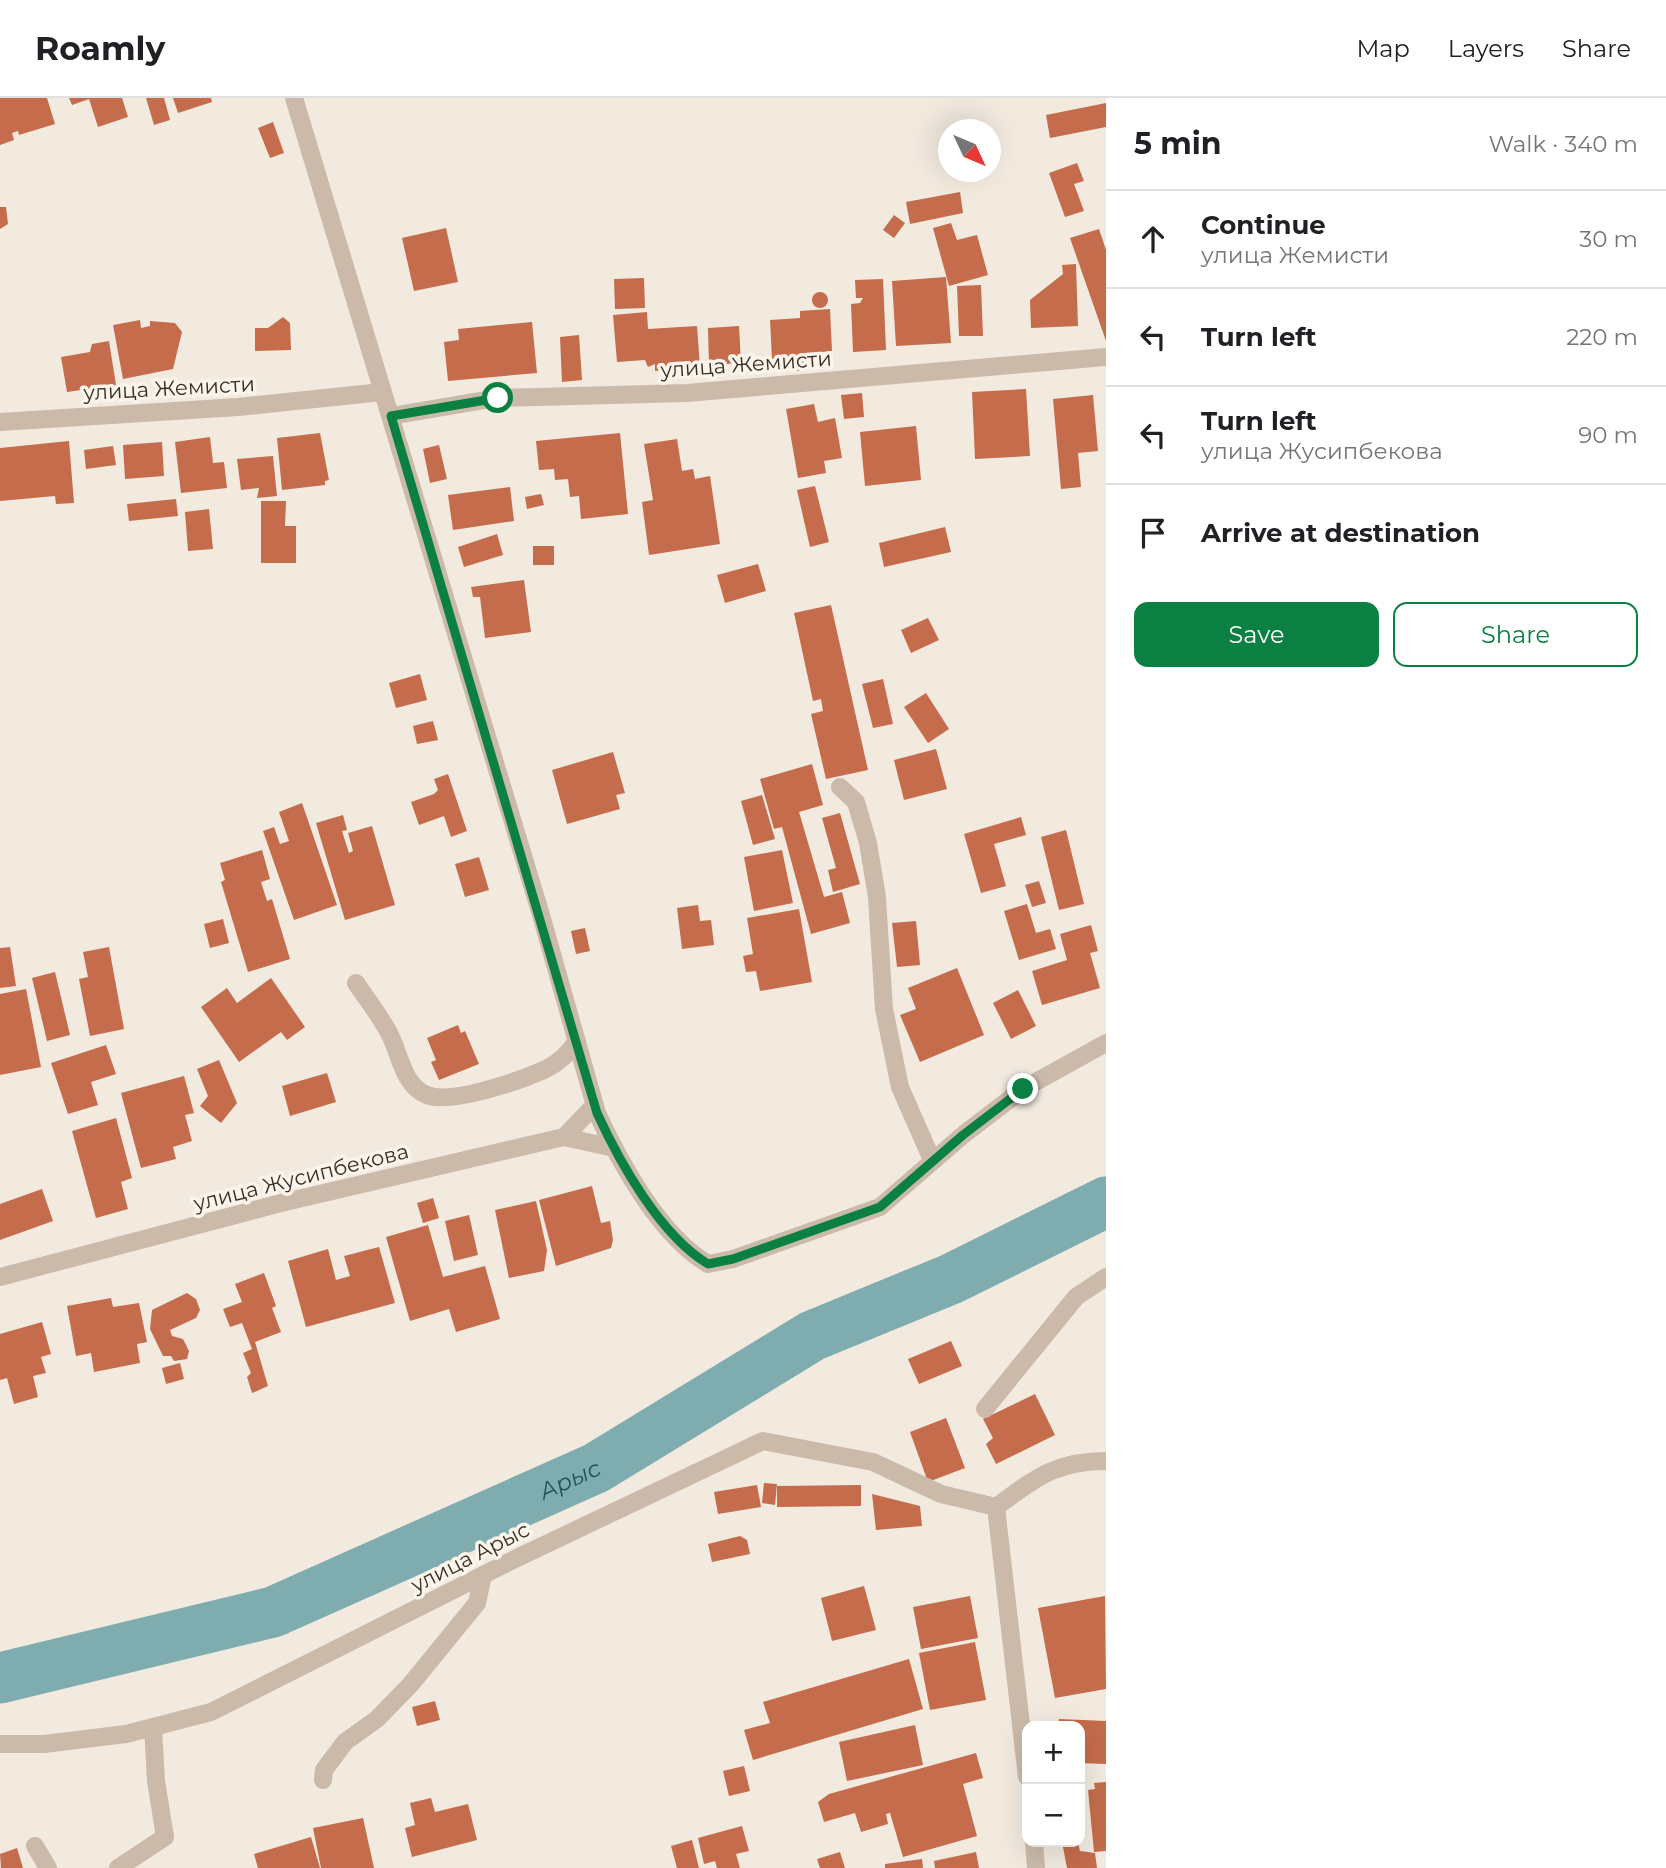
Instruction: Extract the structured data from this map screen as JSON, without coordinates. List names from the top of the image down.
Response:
{
  "streets": {
    "street": ["улица Жемисти", "улица Жусипбекова", "улица Арыс"]
  },
  "water": ["Арыс"],
  "north": "bottom right",
  "page": {
    "header": "Roamly",
    "nav": ["Map", "Layers", "Share"],
    "heading": ["5 min", "Walk · 340 m"],
    "list": [
      ["Continue", "улица Жемисти", "30 m"],
      ["Turn left", "220 m"],
      ["Turn left", "улица Жусипбекова", "90 m"],
      "Arrive at destination"
    ],
    "buttons": ["Save", "Share"],
    "map_buttons": ["+", "−"]
  }
}
